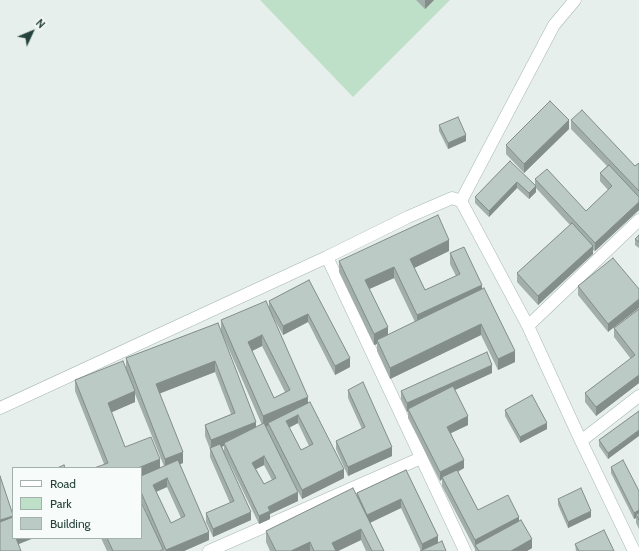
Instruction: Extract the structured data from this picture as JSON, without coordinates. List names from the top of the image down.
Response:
{
  "legend": ["Road", "Park", "Building"],
  "north": "top right"
}
